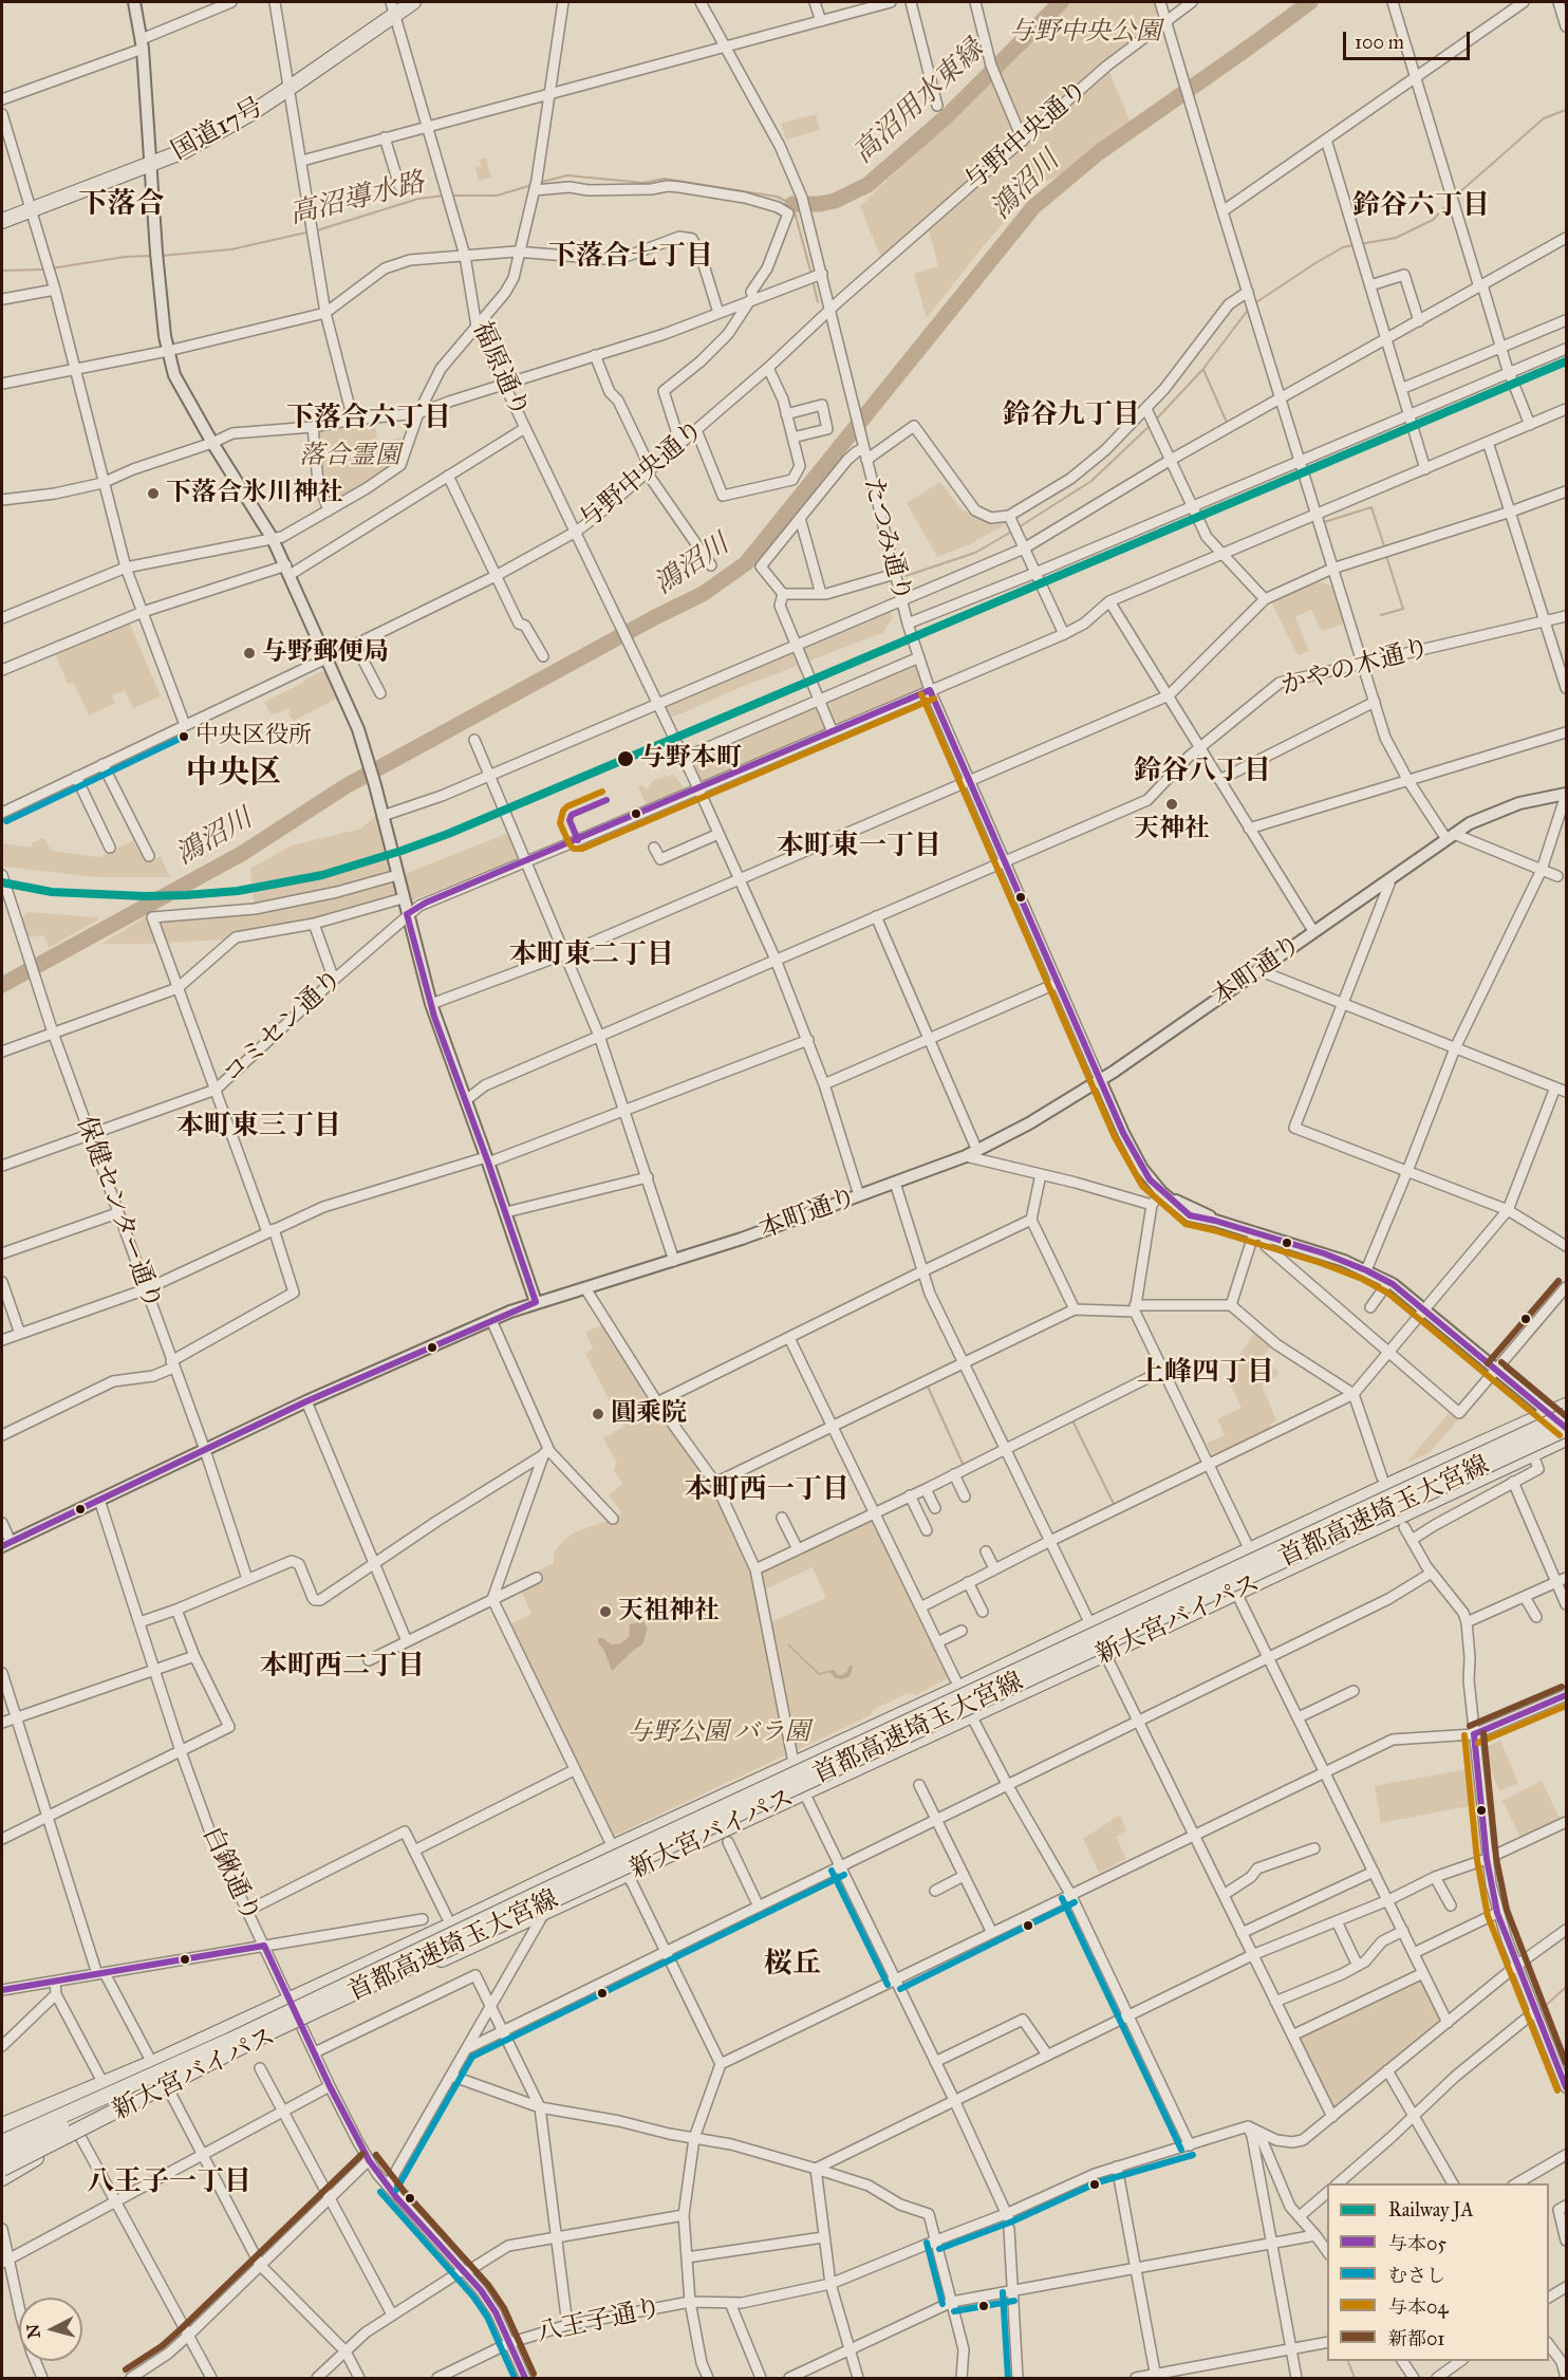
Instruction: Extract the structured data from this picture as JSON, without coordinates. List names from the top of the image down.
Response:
{
  "streets": {
    "highway": ["国道17号", "首都高速埼玉大宮線", "新大宮バイパス"],
    "main road": ["たつみ通り", "本町通り"],
    "street": [
      "与野中央通り",
      "福原通り",
      "かやの木通り",
      "コミセン通り",
      "保健センター通り",
      "白鍬通り",
      "八王子通り"
    ]
  },
  "crossings": [
    ["国道17号", "福原通り"],
    ["与野中央通り", "福原通り"],
    ["与野中央通り", "たつみ通り"],
    ["福原通り", "かやの木通り"],
    ["福原通り", "本町通り"],
    ["福原通り", "コミセン通り"],
    ["たつみ通り", "かやの木通り"],
    ["たつみ通り", "本町通り"],
    ["たつみ通り", "コミセン通り"],
    ["たつみ通り", "首都高速埼玉大宮線"],
    ["たつみ通り", "新大宮バイパス"],
    ["本町通り", "保健センター通り"],
    ["本町通り", "白鍬通り"],
    ["コミセン通り", "保健センター通り"],
    ["新大宮バイパス", "白鍬通り"],
    ["白鍬通り", "八王子通り"]
  ],
  "districts": [
    "下落合",
    "鈴谷六丁目",
    "下落合七丁目",
    "鈴谷九丁目",
    "下落合六丁目",
    "鈴谷八丁目",
    "中央区",
    "本町東一丁目",
    "本町東二丁目",
    "本町東三丁目",
    "上峰四丁目",
    "本町西一丁目",
    "本町西二丁目",
    "桜丘",
    "八王子一丁目"
  ],
  "water": ["高沼用水東縁", "鴻沼川", "高沼導水路"],
  "parks": ["与野中央公園", "落合霊園", "与野公園 バラ園"],
  "places": [
    "下落合氷川神社",
    "与野郵便局",
    "中央区役所",
    "与野本町",
    "天神社",
    "圓乘院",
    "天祖神社"
  ],
  "lines": [
    "rail line JA",
    "transit line 与本05",
    "transit line 与本04",
    "transit line むさし",
    "transit line 新都01"
  ],
  "legend": [
    "Railway JA",
    "与本05",
    "むさし",
    "与本04",
    "新都01"
  ],
  "scale_bar": "100 m",
  "north": "left"
}
